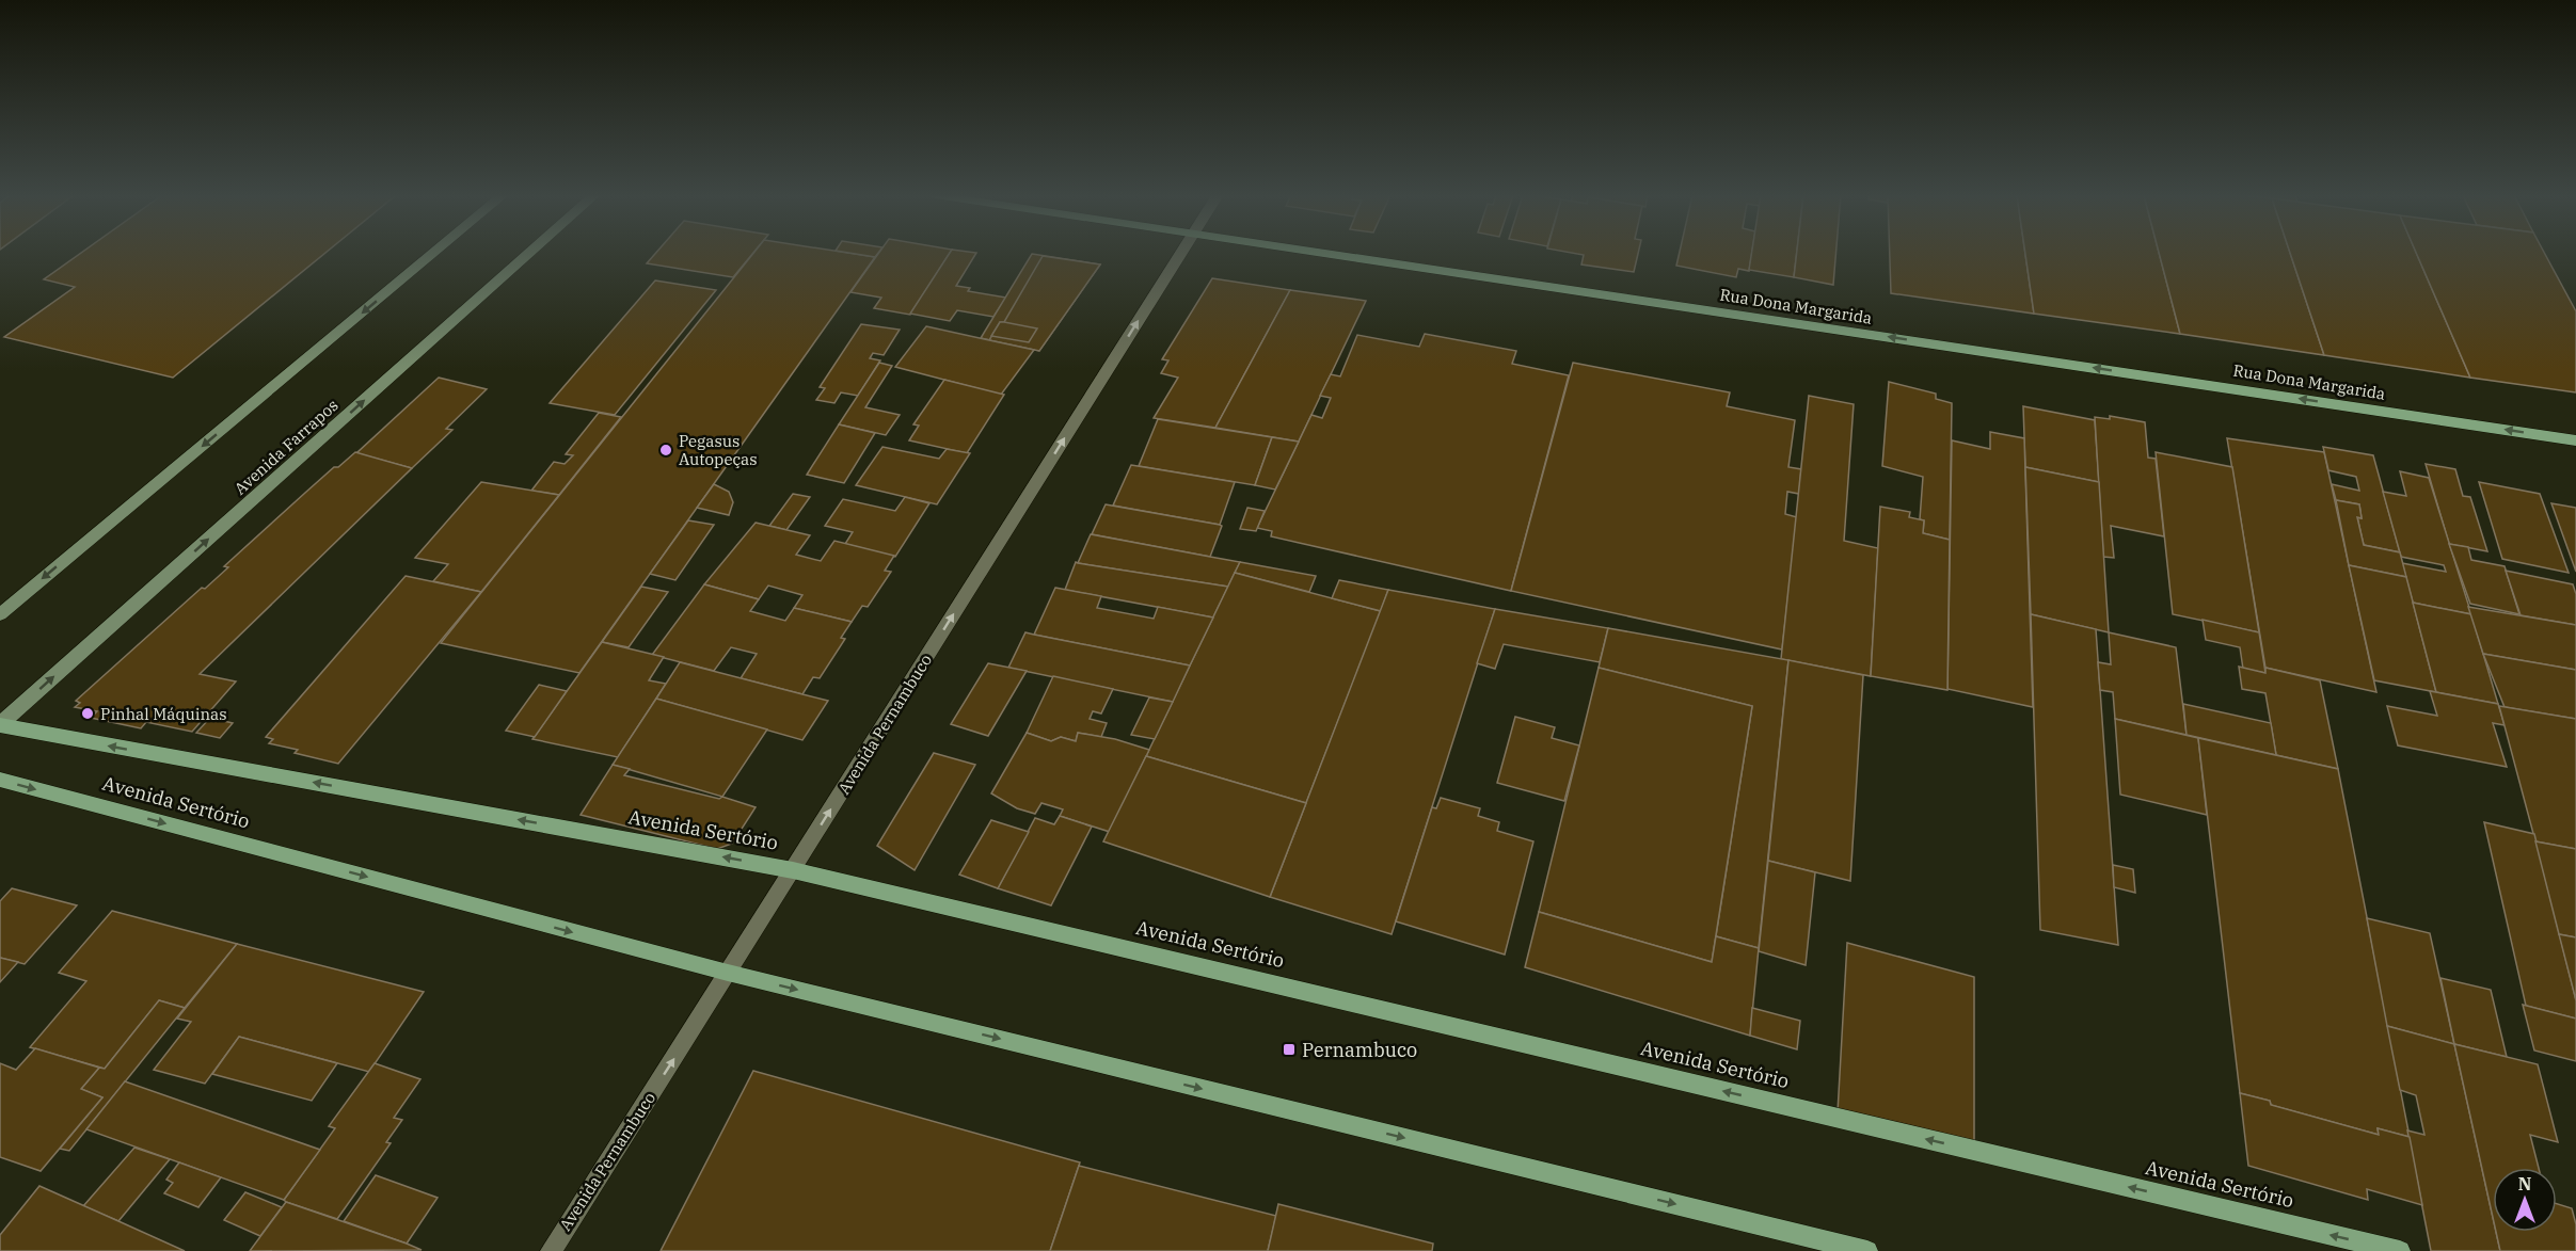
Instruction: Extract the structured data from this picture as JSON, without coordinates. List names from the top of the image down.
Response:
{
  "streets": {
    "main road": ["Rua Dona Margarida", "Avenida Farrapos", "Avenida Sertório"],
    "street": ["Avenida Pernambuco"]
  },
  "crossings": [
    ["Avenida Farrapos", "Avenida Sertório"],
    ["Avenida Pernambuco", "Avenida Sertório"]
  ],
  "one_way": ["Rua Dona Margarida", "Avenida Pernambuco"],
  "places": {
    "other": ["Pegasus Autopeças", "Pinhal Máquinas"],
    "transit": ["Pernambuco"]
  },
  "north": "top"
}
